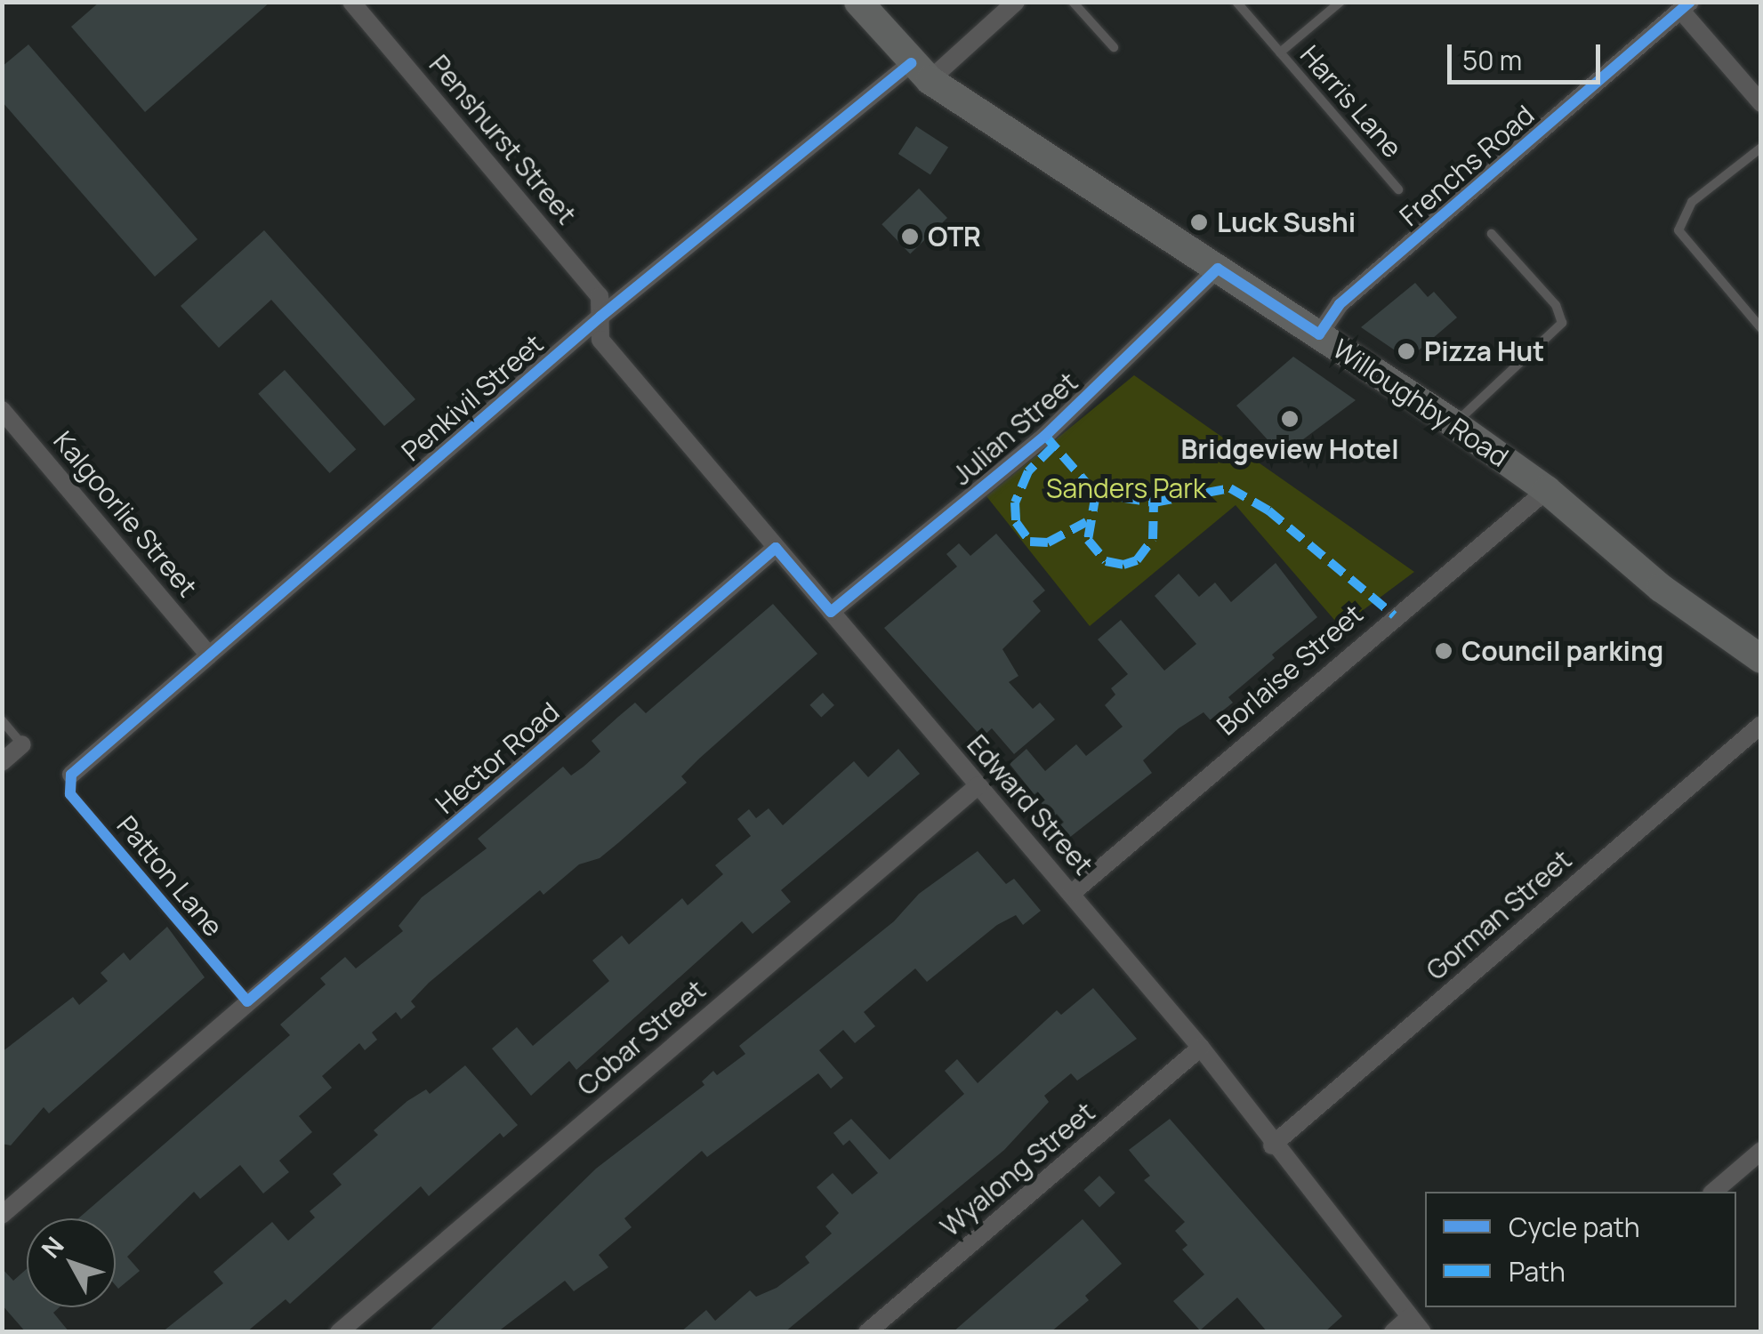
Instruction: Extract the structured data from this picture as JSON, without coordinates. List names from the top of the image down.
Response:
{
  "streets": {
    "main road": ["Willoughby Road"],
    "street": [
      "Penshurst Street",
      "Frenchs Road",
      "Penkivil Street",
      "Julian Street",
      "Kalgoorlie Street",
      "Borlaise Street",
      "Hector Road",
      "Edward Street",
      "Gorman Street",
      "Cobar Street",
      "Wyalong Street"
    ],
    "lane": ["Harris Lane", "Patton Lane"]
  },
  "crossings": [
    ["Penshurst Street", "Penkivil Street"],
    ["Penshurst Street", "Edward Street"],
    ["Frenchs Road", "Willoughby Road"],
    ["Penkivil Street", "Willoughby Road"],
    ["Penkivil Street", "Kalgoorlie Street"],
    ["Penkivil Street", "Edward Street"],
    ["Penkivil Street", "Patton Lane"],
    ["Willoughby Road", "Julian Street"],
    ["Willoughby Road", "Borlaise Street"],
    ["Julian Street", "Edward Street"],
    ["Borlaise Street", "Edward Street"],
    ["Hector Road", "Edward Street"],
    ["Hector Road", "Patton Lane"],
    ["Edward Street", "Gorman Street"],
    ["Edward Street", "Cobar Street"],
    ["Edward Street", "Wyalong Street"]
  ],
  "parks": ["Sanders Park"],
  "places": [
    "Luck Sushi",
    "OTR",
    "Pizza Hut",
    "Bridgeview Hotel",
    "Council parking"
  ],
  "legend": ["Cycle path", "Path"],
  "scale_bar": "50 m",
  "north": "top left"
}
